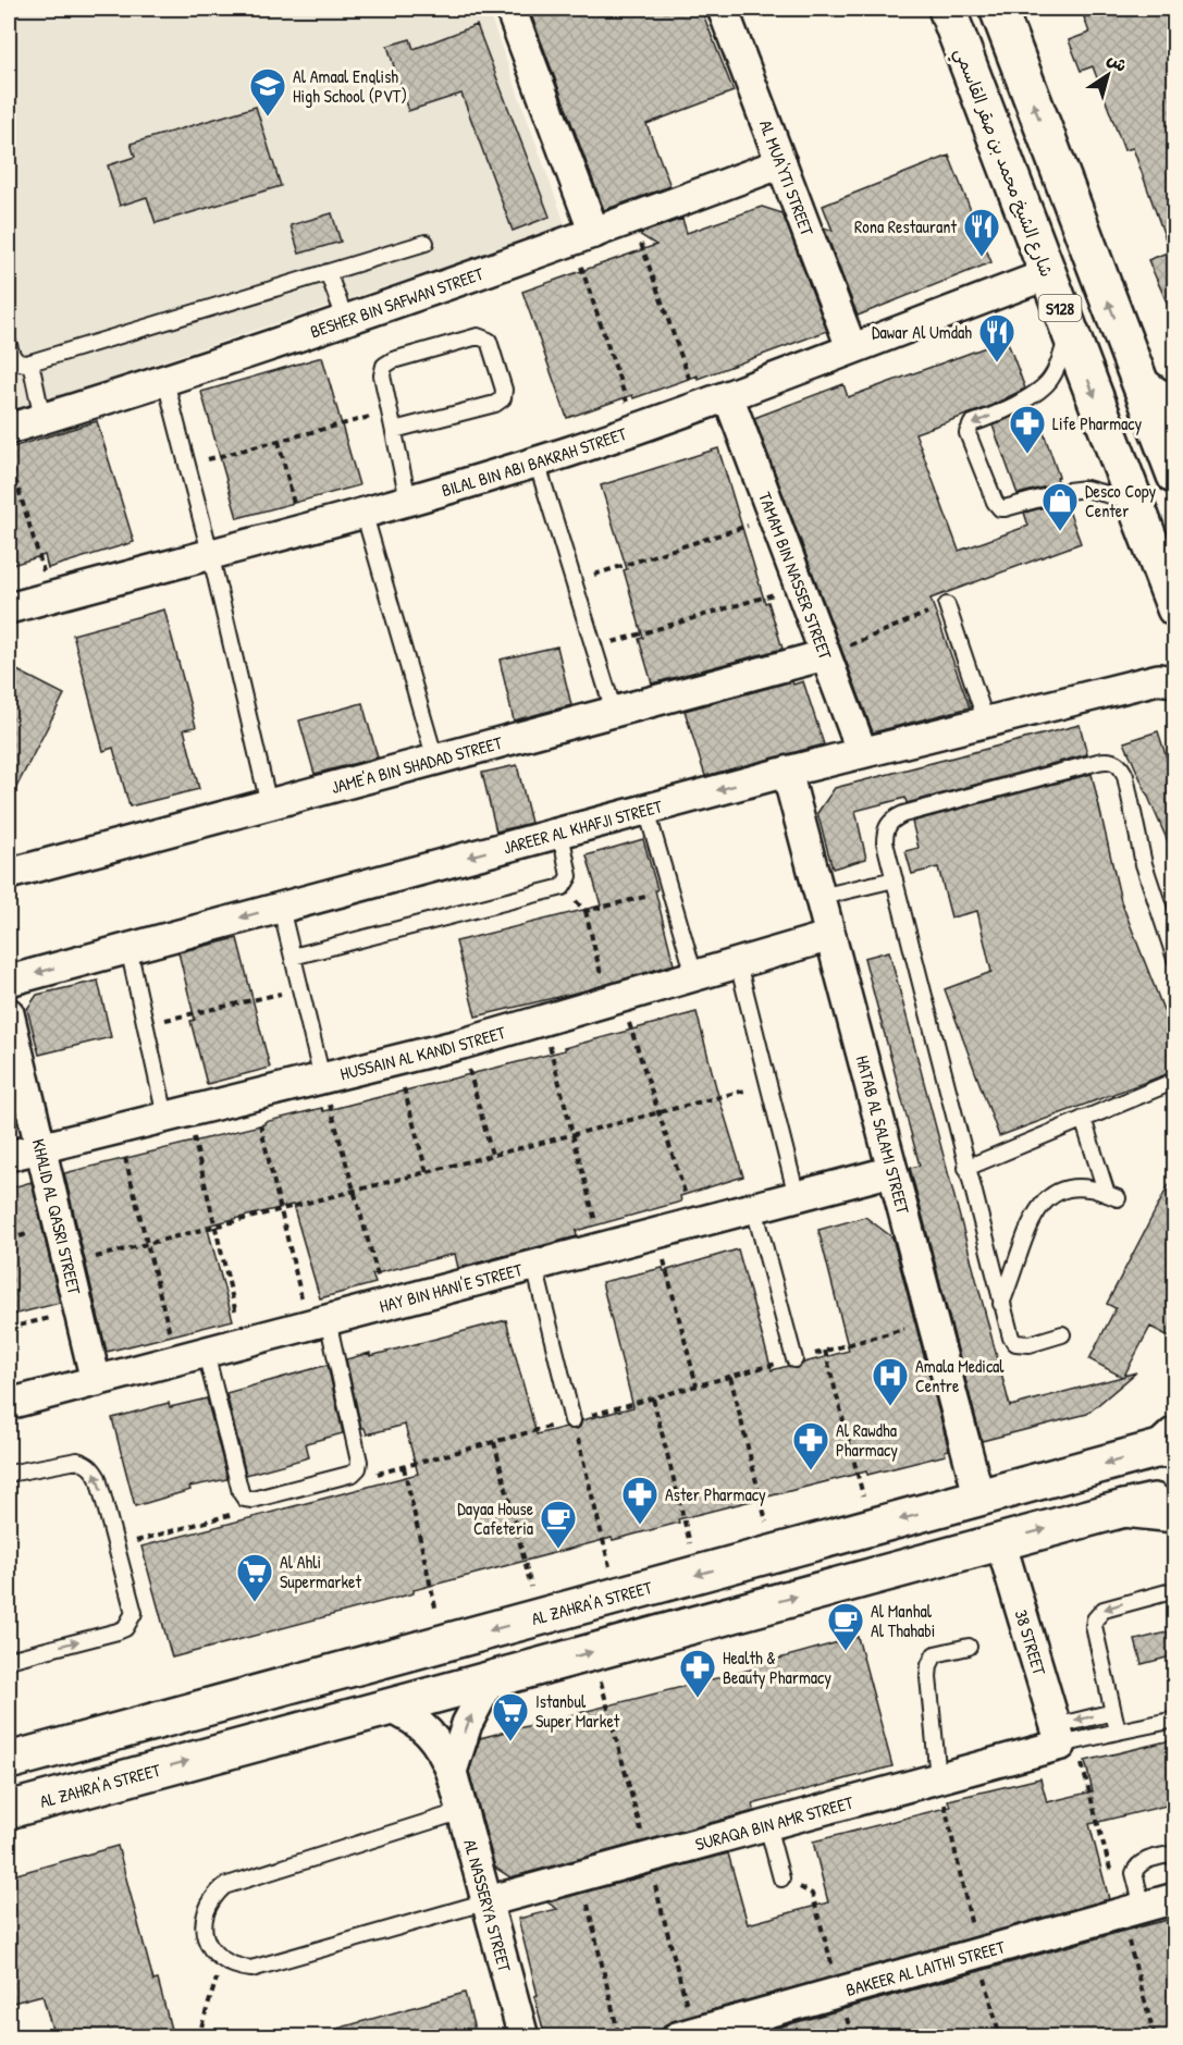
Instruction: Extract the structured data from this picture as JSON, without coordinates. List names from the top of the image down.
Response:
{
  "streets": {
    "main road": ["شارع الشيخ محمد بن صقر القاسمي", "S128", "AL ZAHRA'A STREET"],
    "street": [
      "AL MUA'YTI STREET",
      "BESHER BIN SAFWAN STREET",
      "BILAL BIN ABI BAKRAH STREET",
      "TAMAM BIN NASSER STREET",
      "JAME'A BIN SHADAD STREET",
      "JAREER AL KHAFJI STREET",
      "HUSSAIN AL KANDI STREET",
      "HATAB AL SALAMI STREET",
      "KHALID AL QASRI STREET",
      "HAY BIN HANI'E STREET",
      "38 STREET",
      "SURAQA BIN AMR STREET",
      "AL NASSERYA STREET",
      "BAKEER AL LAITHI STREET"
    ]
  },
  "crossings": [
    ["شارع الشيخ محمد بن صقر القاسمي", "BILAL BIN ABI BAKRAH STREET"],
    ["AL MUA'YTI STREET", "BESHER BIN SAFWAN STREET"],
    ["AL MUA'YTI STREET", "BILAL BIN ABI BAKRAH STREET"],
    ["BILAL BIN ABI BAKRAH STREET", "TAMAM BIN NASSER STREET"],
    ["TAMAM BIN NASSER STREET", "JAME'A BIN SHADAD STREET"],
    ["TAMAM BIN NASSER STREET", "JAREER AL KHAFJI STREET"],
    ["JAREER AL KHAFJI STREET", "HATAB AL SALAMI STREET"],
    ["HUSSAIN AL KANDI STREET", "HATAB AL SALAMI STREET"],
    ["HUSSAIN AL KANDI STREET", "KHALID AL QASRI STREET"],
    ["HATAB AL SALAMI STREET", "HAY BIN HANI'E STREET"],
    ["HATAB AL SALAMI STREET", "AL ZAHRA'A STREET"],
    ["KHALID AL QASRI STREET", "HAY BIN HANI'E STREET"],
    ["AL ZAHRA'A STREET", "38 STREET"],
    ["AL ZAHRA'A STREET", "AL NASSERYA STREET"],
    ["38 STREET", "SURAQA BIN AMR STREET"],
    ["SURAQA BIN AMR STREET", "AL NASSERYA STREET"]
  ],
  "one_way": ["JAREER AL KHAFJI STREET"],
  "places": {
    "school or university": ["Al Amaal English High School (PVT)"],
    "restaurant": ["Rona Restaurant", "Dawar Al Umdah"],
    "pharmacy": [
      "Life Pharmacy",
      "Al Rawdha Pharmacy",
      "Aster Pharmacy",
      "Health & Beauty Pharmacy"
    ],
    "shop": ["Desco Copy Center"],
    "hospital": ["Amala Medical Centre"],
    "cafe": ["Dayaa House Cafeteria", "Al Manhal Al Thahabi"],
    "supermarket": ["Al Ahli Supermarket", "Istanbul Super Market"]
  },
  "north": "top right"
}
